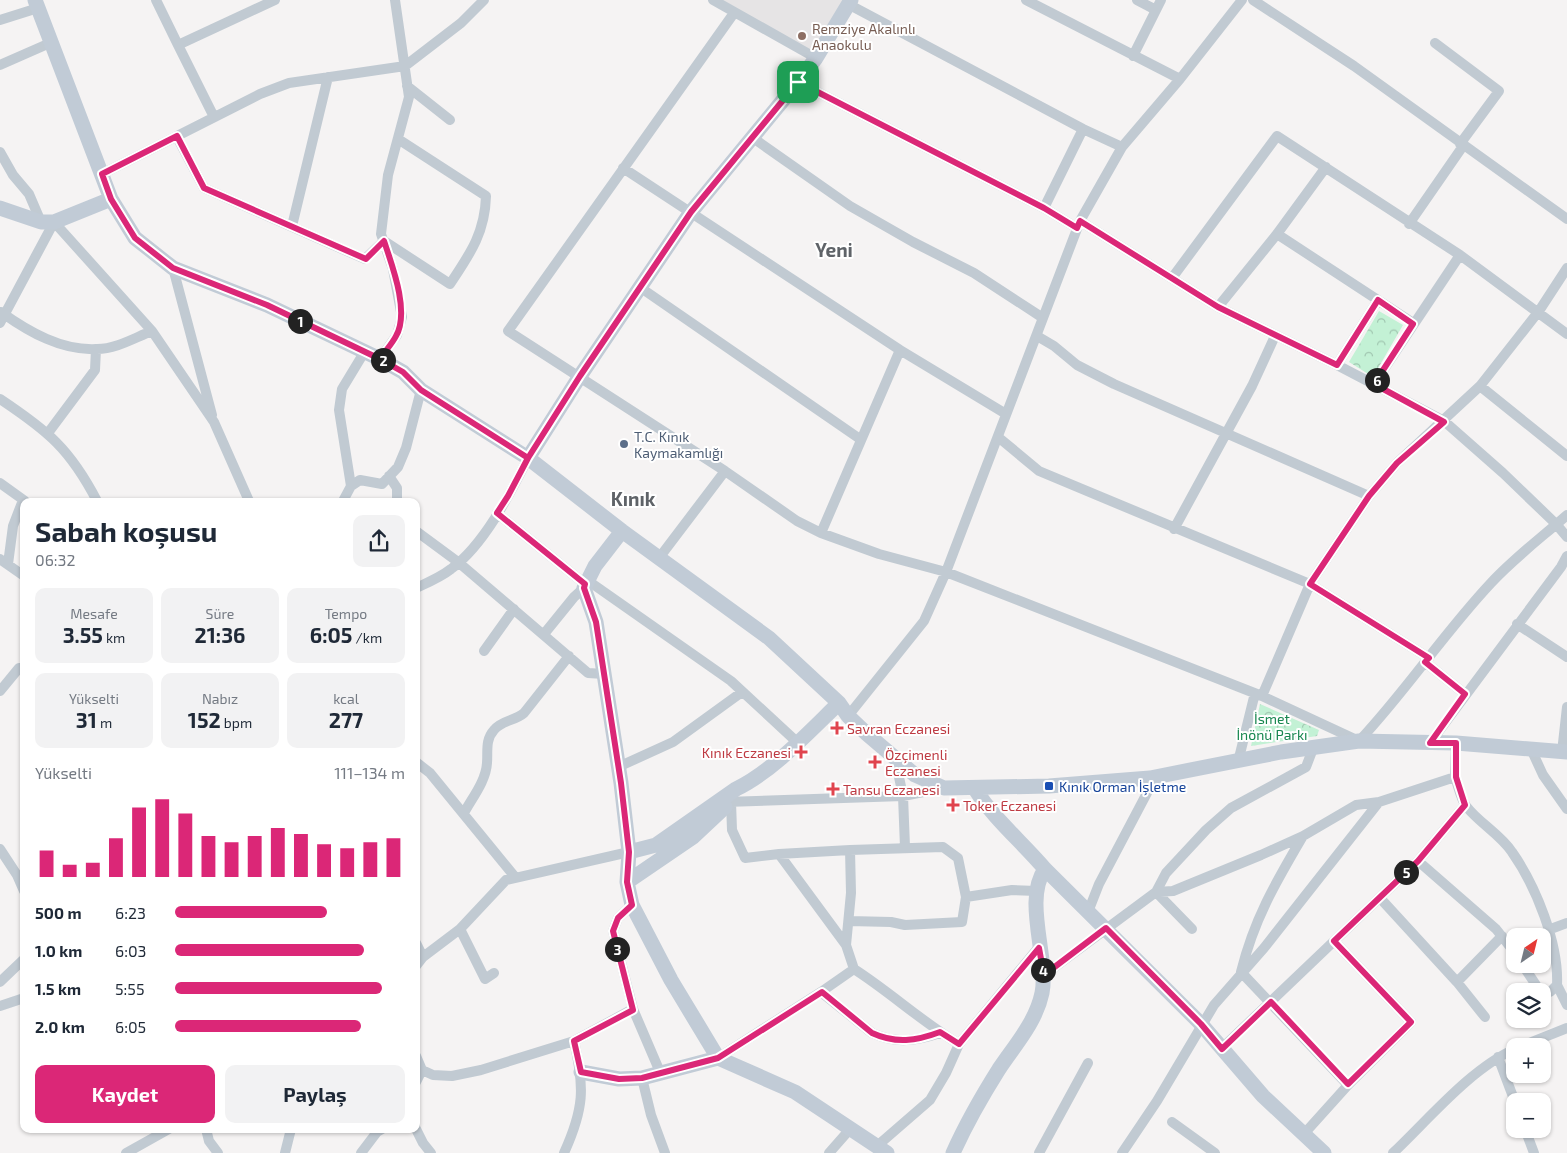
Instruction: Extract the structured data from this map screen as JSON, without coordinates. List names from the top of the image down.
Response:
{
  "districts": ["Yeni", "Kınık"],
  "parks": ["İsmet İnönü Parkı"],
  "places": {
    "other": ["Remziye Akalınlı Anaokulu", "T.C. Kınık Kaymakamlığı"],
    "health": [
      "Savran Eczanesi",
      "Kınık Eczanesi",
      "Özçimenli Eczanesi",
      "Tansu Eczanesi",
      "Toker Eczanesi"
    ],
    "transit": ["Kınık Orman İşletme"]
  },
  "north": "top right",
  "page": {
    "pins": [
      "1",
      "2",
      "6",
      "5",
      "3",
      "4"
    ],
    "heading": ["Sabah koşusu", "06:32"],
    "stats": [
      ["Mesafe", "3.55 km"],
      ["Süre", "21:36"],
      ["Tempo", "6:05 /km"],
      ["Yükselti", "31 m"],
      ["Nabız", "152 bpm"],
      ["kcal", "277"]
    ],
    "chart": ["Yükselti", "111–134 m"],
    "list": [
      {
        "name": "500 m",
        "note": "6:23"
      },
      {
        "name": "1.0 km",
        "note": "6:03"
      },
      {
        "name": "1.5 km",
        "note": "5:55"
      },
      {
        "name": "2.0 km",
        "note": "6:05"
      }
    ],
    "map_buttons": ["+", "−"],
    "buttons": ["Kaydet", "Paylaş"]
  }
}
